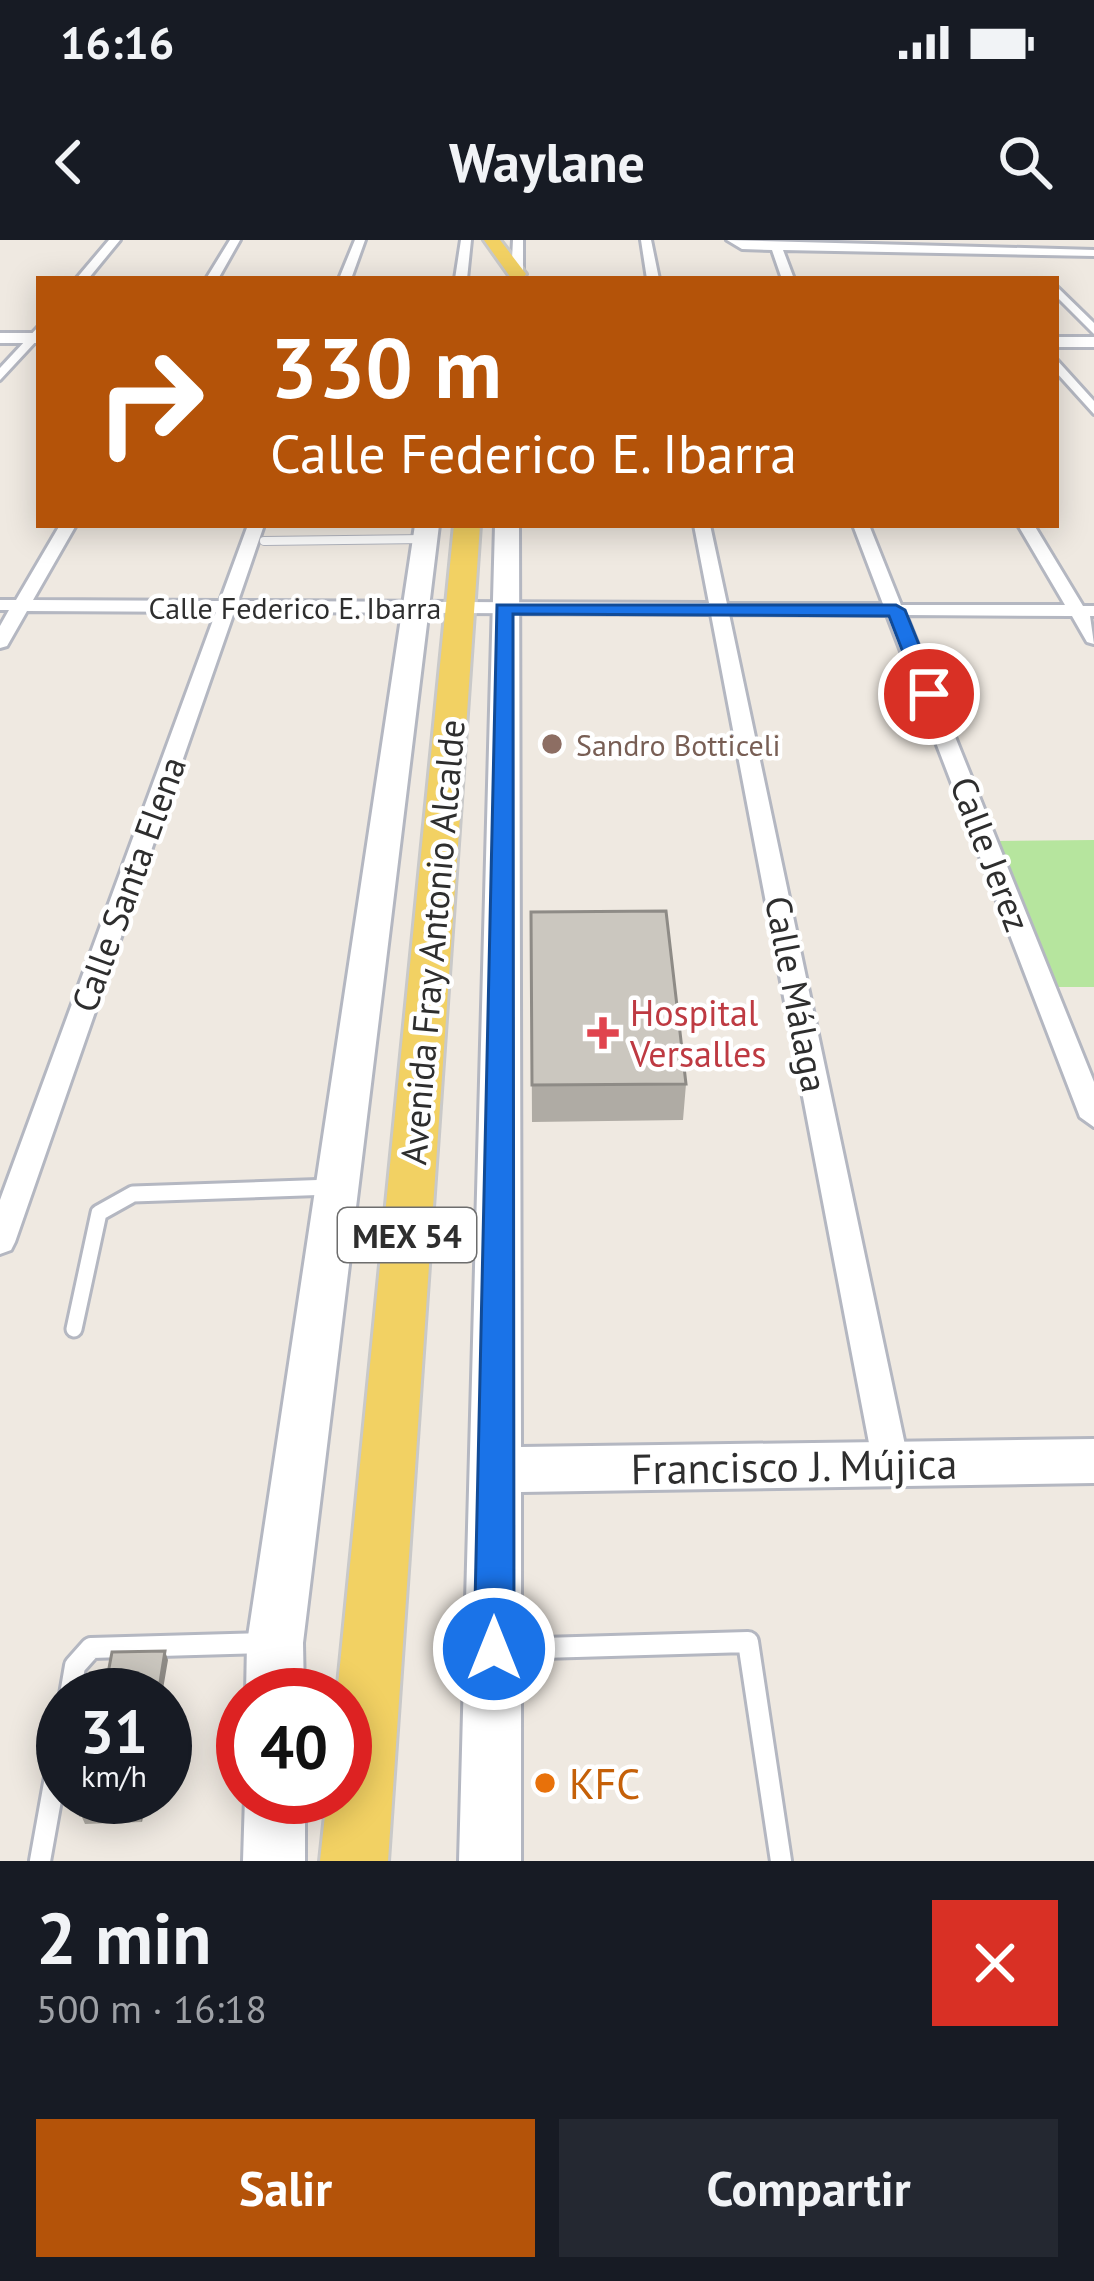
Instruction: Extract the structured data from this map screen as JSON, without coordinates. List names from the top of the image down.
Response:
{
  "streets": {
    "main road": ["Avenida Fray Antonio Alcalde", "MEX 54"],
    "street": [
      "Calle Federico E. Ibarra",
      "Calle Jerez",
      "Calle Santa Elena",
      "Calle Málaga",
      "Francisco J. Mújica"
    ]
  },
  "crossings": [
    ["Calle Federico E. Ibarra", "Calle Jerez"],
    ["Calle Federico E. Ibarra", "Calle Santa Elena"],
    ["Calle Federico E. Ibarra", "Avenida Fray Antonio Alcalde"],
    ["Calle Federico E. Ibarra", "Calle Málaga"],
    ["Avenida Fray Antonio Alcalde", "Francisco J. Mújica"],
    ["Calle Málaga", "Francisco J. Mújica"]
  ],
  "places": {
    "other": ["Sandro Botticeli", "KFC"],
    "health": ["Hospital Versalles"]
  },
  "page": {
    "status": "16:16",
    "header": "Waylane",
    "turn": ["330 m", "Calle Federico E. Ibarra"],
    "speed": "31 km/h",
    "limit": "40",
    "heading": ["2 min", "500 m · 16:18"],
    "buttons": ["Salir", "Compartir"]
  }
}
